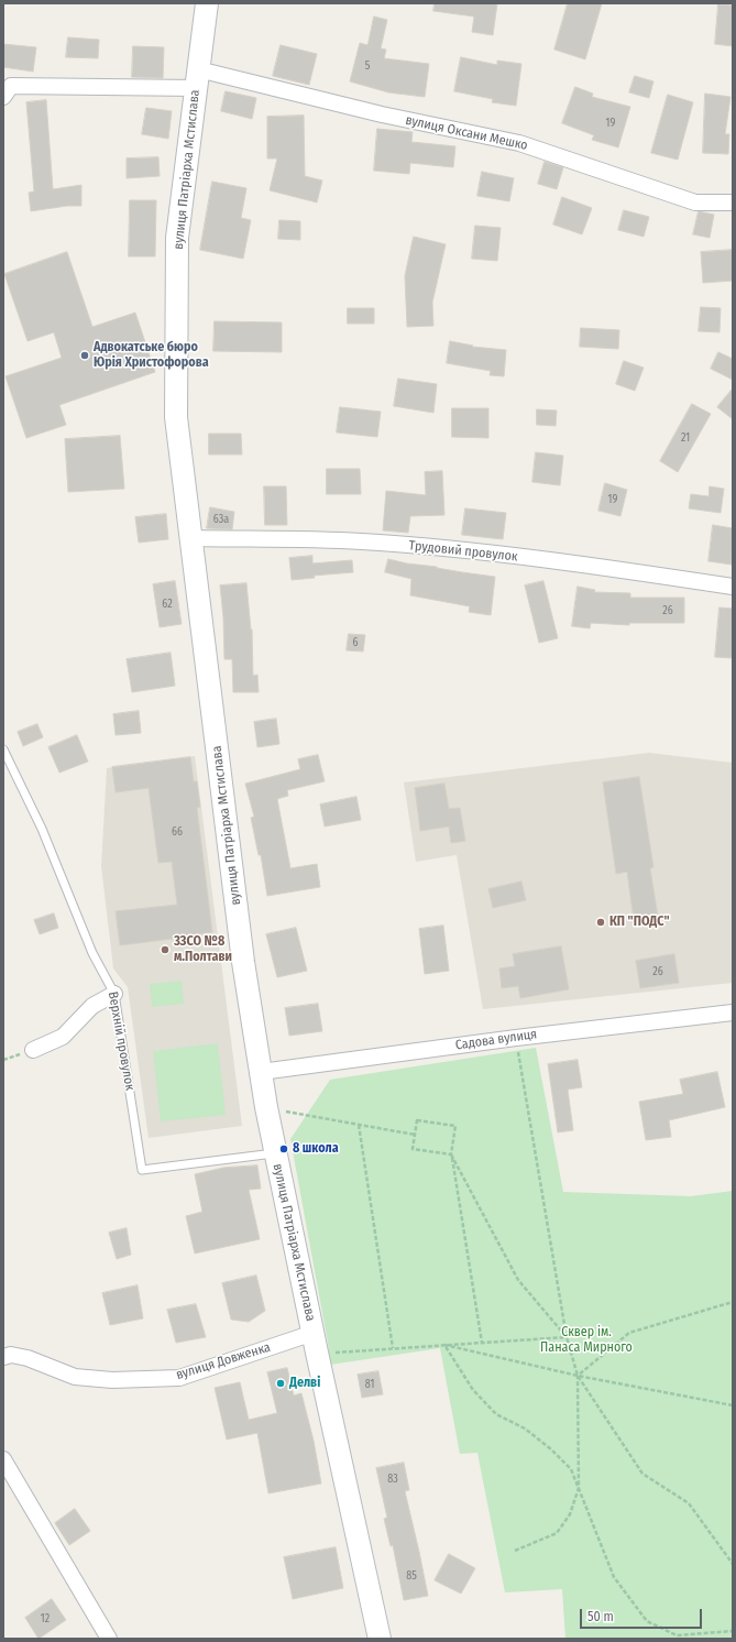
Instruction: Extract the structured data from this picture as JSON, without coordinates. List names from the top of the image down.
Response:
{
  "streets": {
    "main road": ["вулиця Патріарха Мстислава"],
    "street": [
      "вулиця Оксани Мешко",
      "Трудовий провулок",
      "Садова вулиця",
      "вулиця Довженка"
    ],
    "lane": ["Верхній провулок"]
  },
  "crossings": [
    ["вулиця Оксани Мешко", "вулиця Патріарха Мстислава"],
    ["вулиця Патріарха Мстислава", "Трудовий провулок"],
    ["вулиця Патріарха Мстислава", "Садова вулиця"],
    ["вулиця Патріарха Мстислава", "Верхній провулок"],
    ["вулиця Патріарха Мстислава", "вулиця Довженка"]
  ],
  "parks": ["Сквер ім. Панаса Мирного"],
  "places": [
    "Адвокатське бюро Юрія Христофорова",
    "КП \"ПОДС\"",
    "ЗЗСО №8 м.Полтави",
    "8 школа",
    "Делві"
  ],
  "house_numbers": [
    "5",
    "19",
    "21",
    "19",
    "63а",
    "62",
    "26",
    "6",
    "66",
    "26",
    "81",
    "83",
    "85",
    "12"
  ],
  "scale_bar": "50 m"
}
